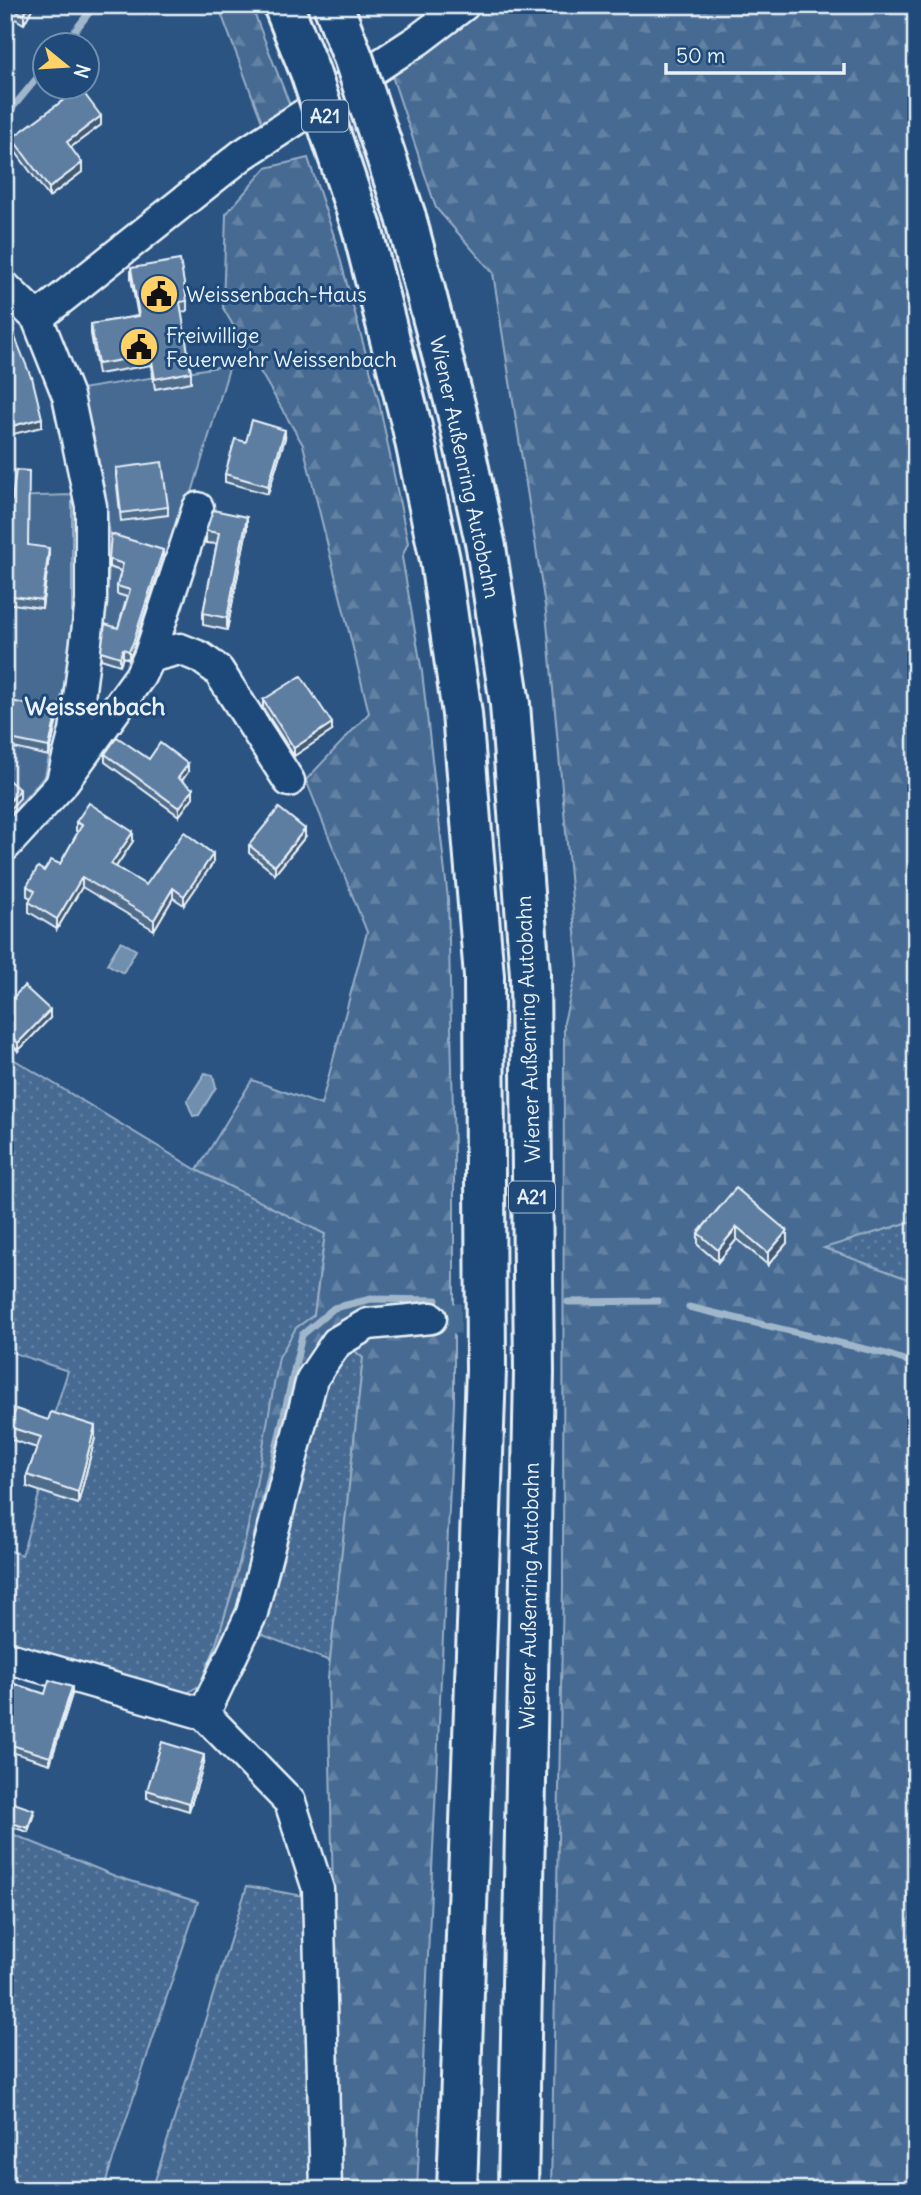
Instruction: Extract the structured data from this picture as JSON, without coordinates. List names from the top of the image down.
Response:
{
  "streets": {
    "highway": ["A21", "Wiener Außenring Autobahn"]
  },
  "districts": ["Weissenbach"],
  "places": {
    "public building": ["Weissenbach-Haus", "Freiwillige Feuerwehr Weissenbach"]
  },
  "scale_bar": "50 m",
  "north": "right"
}
